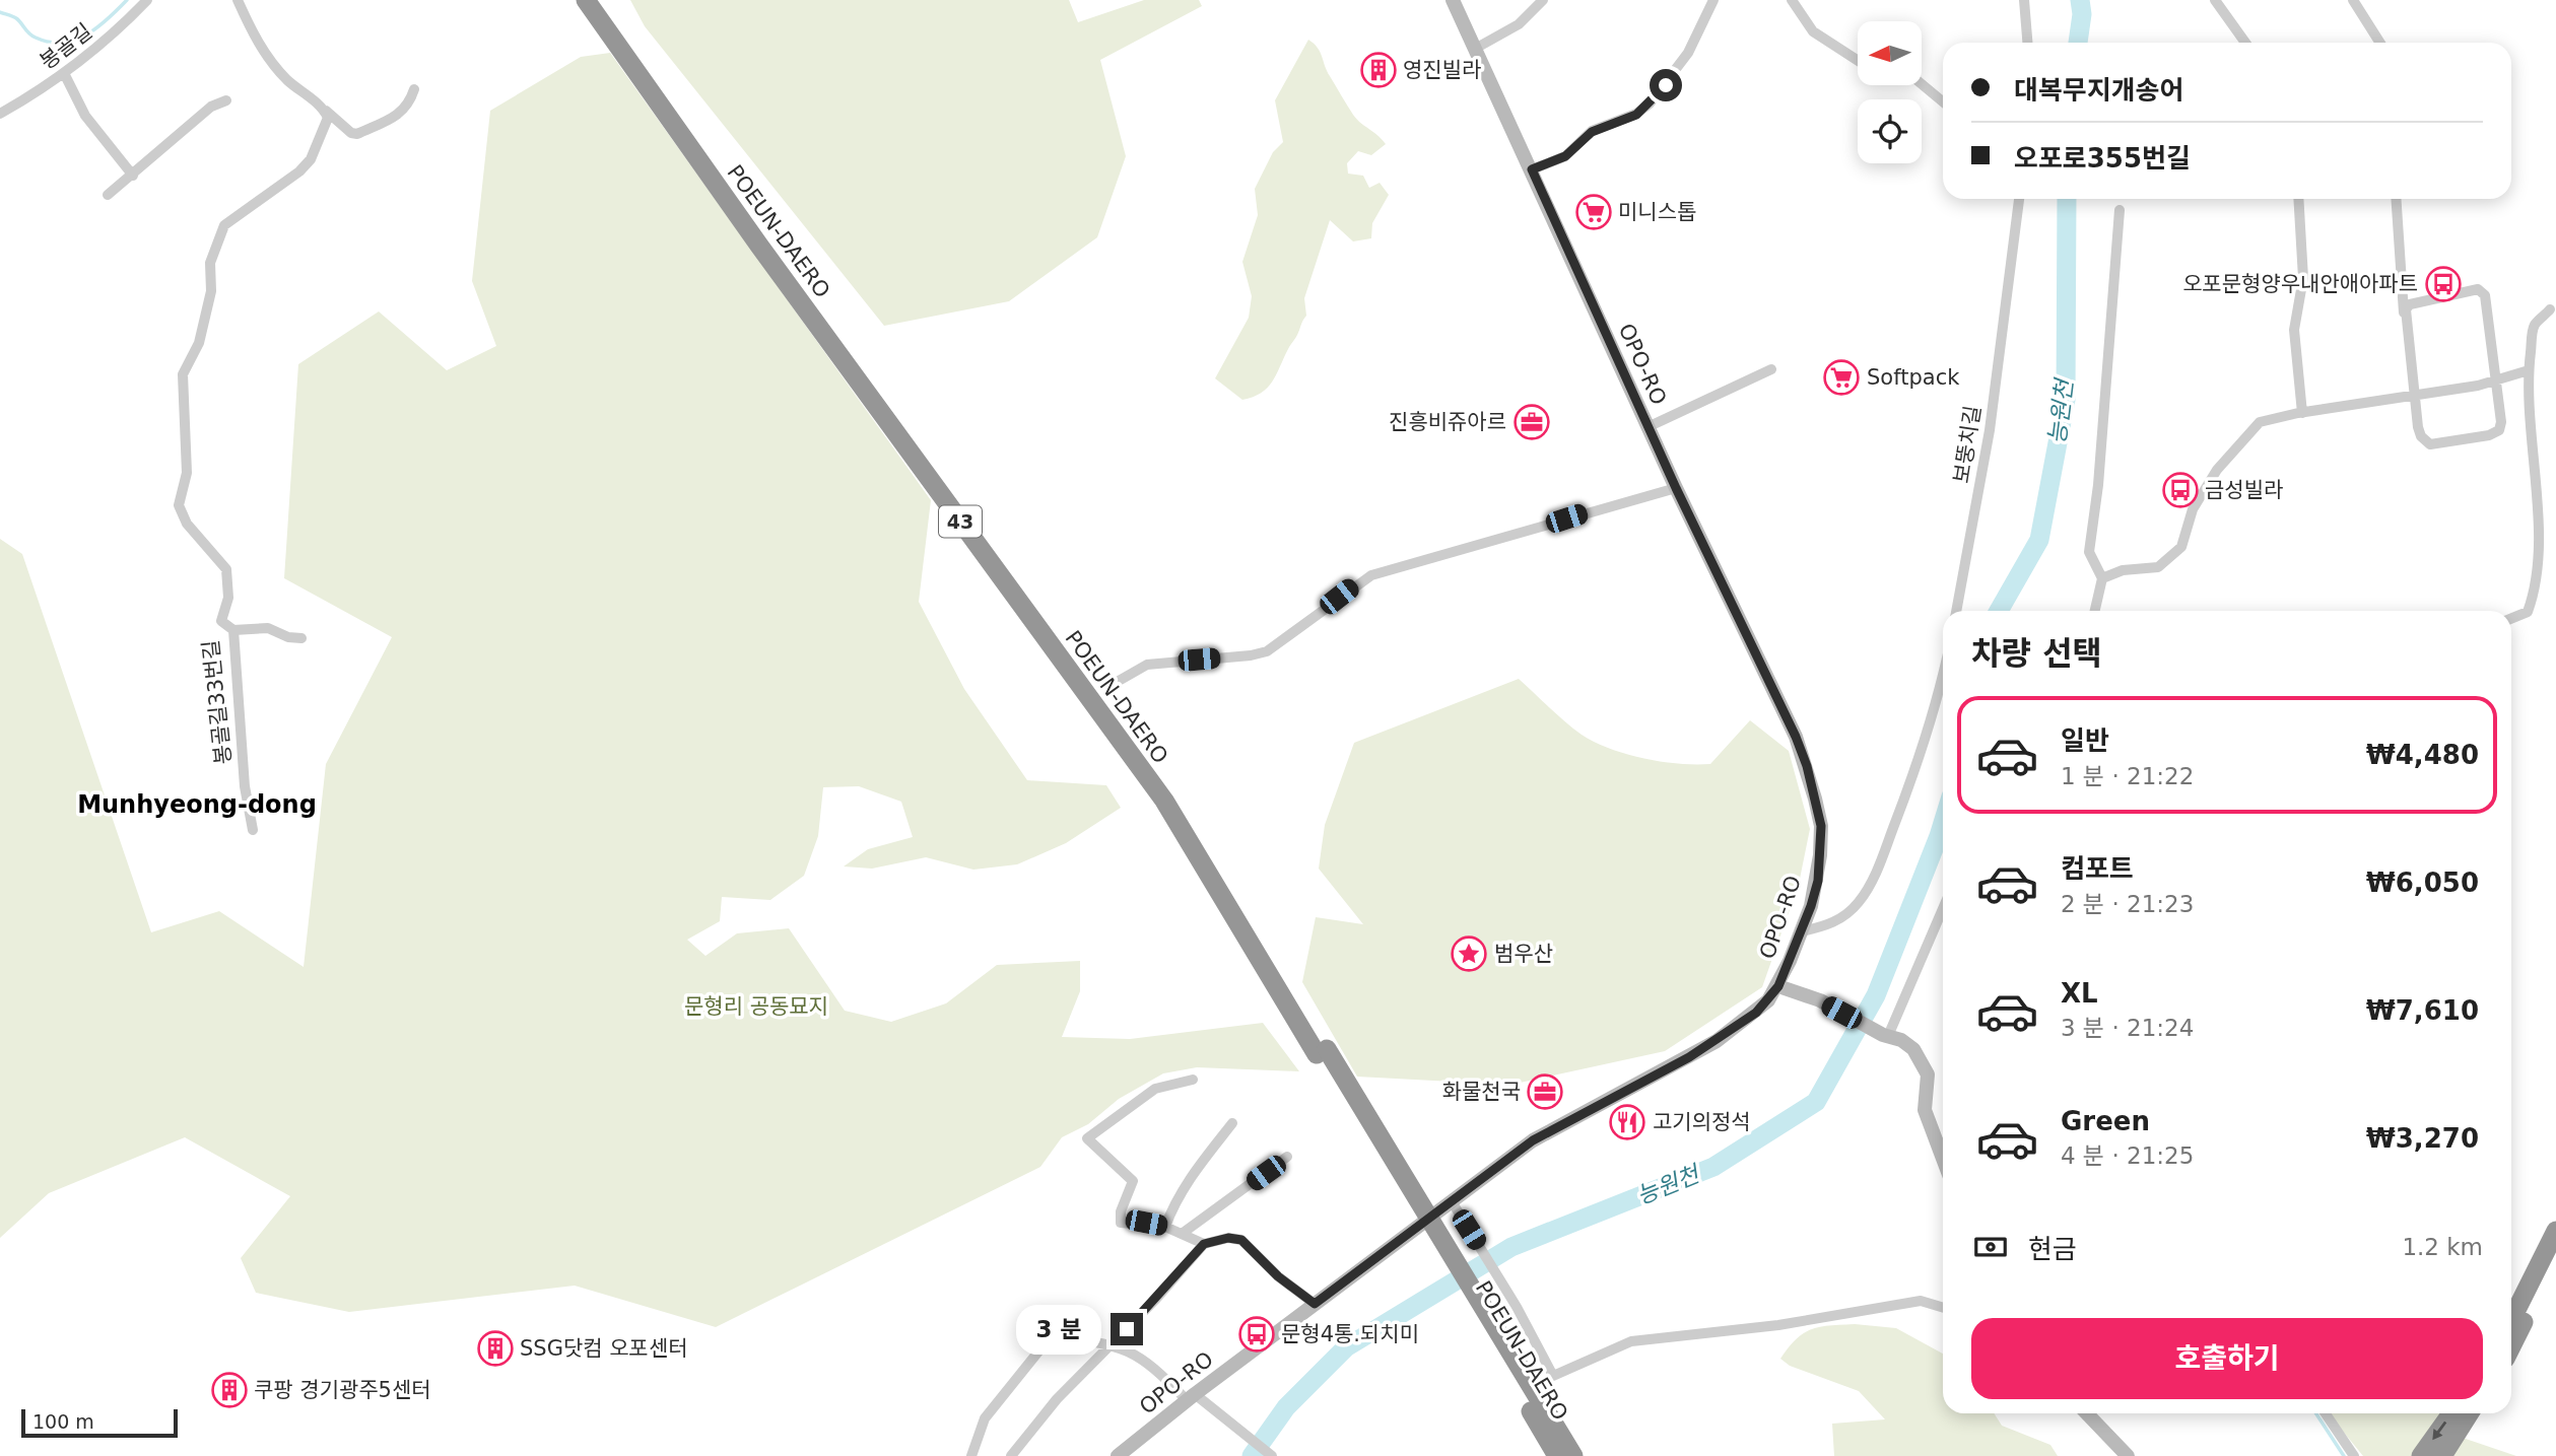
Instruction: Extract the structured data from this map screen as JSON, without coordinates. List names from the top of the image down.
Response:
{
  "streets": {
    "highway": ["POEUN-DAERO", "43"],
    "street": [
      "봉골길",
      "OPO-RO",
      "보뚱치길",
      "봉골길33번길"
    ]
  },
  "crossings": [
    ["POEUN-DAERO", "43"]
  ],
  "districts": ["Munhyeong-dong"],
  "water": ["능원천"],
  "parks": ["문형리 공동묘지"],
  "places": {
    "building": ["영진빌라", "SSG닷컴 오포센터", "쿠팡 경기광주5센터"],
    "supermarket": ["미니스톱", "Softpack"],
    "bus stop": ["오포문형양우내안애아파트", "금성빌라", "문형4통.되치미"],
    "office": ["진흥비쥬아르", "화물천국"],
    "place": ["범우산"],
    "restaurant": ["고기의정석"]
  },
  "scale_bar": "100 m",
  "north": "left",
  "page": {
    "banner": ["대복무지개송어", "오포로355번길"],
    "heading": "차량 선택",
    "list": [
      {
        "name": "일반",
        "note": "1 분 · 21:22",
        "value": "₩4,480"
      },
      {
        "name": "컴포트",
        "note": "2 분 · 21:23",
        "value": "₩6,050"
      },
      {
        "name": "XL",
        "note": "3 분 · 21:24",
        "value": "₩7,610"
      },
      {
        "name": "Green",
        "note": "4 분 · 21:25",
        "value": "₩3,270"
      }
    ],
    "pay": ["현금", "1.2 km"],
    "buttons": "호출하기",
    "bubble": "3 분",
    "scale": "100 m"
  }
}
